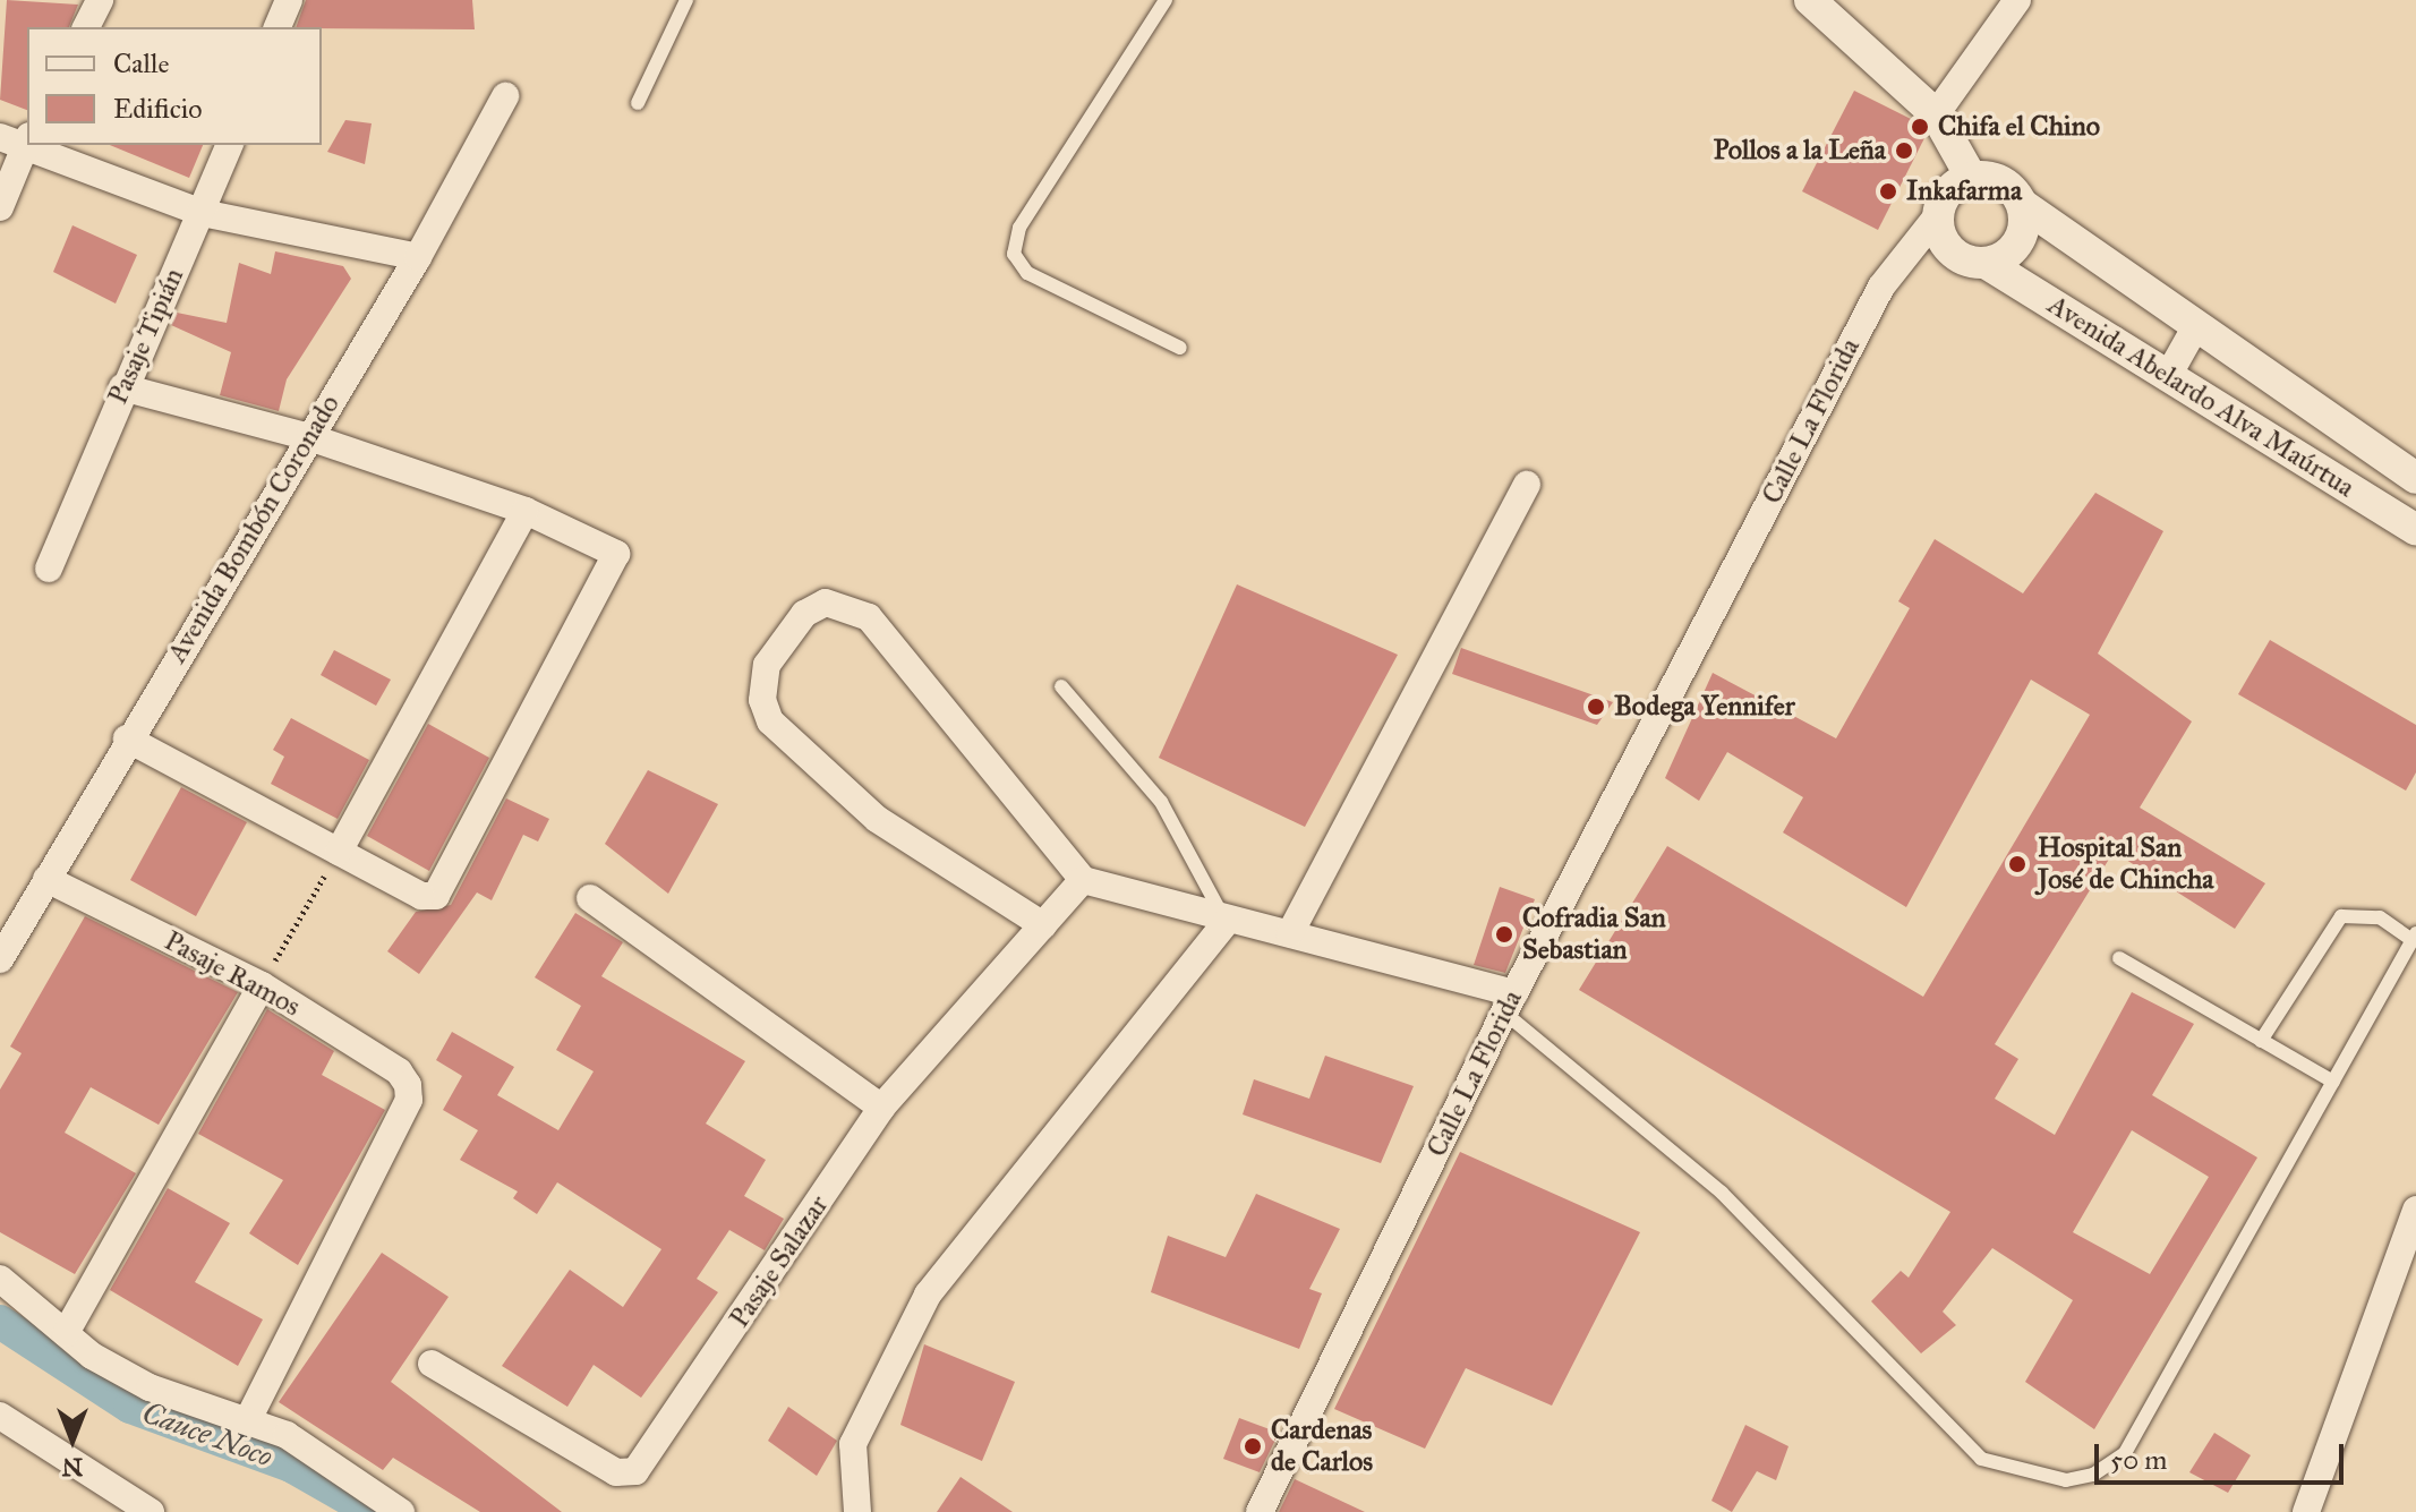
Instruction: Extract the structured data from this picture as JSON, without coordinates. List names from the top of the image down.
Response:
{
  "streets": {
    "street": [
      "Pasaje Tipián",
      "Avenida Abelardo Alva Maúrtua",
      "Calle La Florida",
      "Avenida Bombón Coronado",
      "Pasaje Ramos",
      "Pasaje Salazar"
    ]
  },
  "crossings": [
    ["Avenida Abelardo Alva Maúrtua", "Calle La Florida"],
    ["Avenida Bombón Coronado", "Pasaje Ramos"]
  ],
  "water": ["Cauce Noco"],
  "places": [
    "Chifa el Chino",
    "Pollos a la Leña",
    "Inkafarma",
    "Bodega Yennifer",
    "Hospital San José de Chincha",
    "Cofradia San Sebastian",
    "Cardenas de Carlos"
  ],
  "legend": ["Calle", "Edificio"],
  "scale_bar": "50 m",
  "north": "bottom"
}
